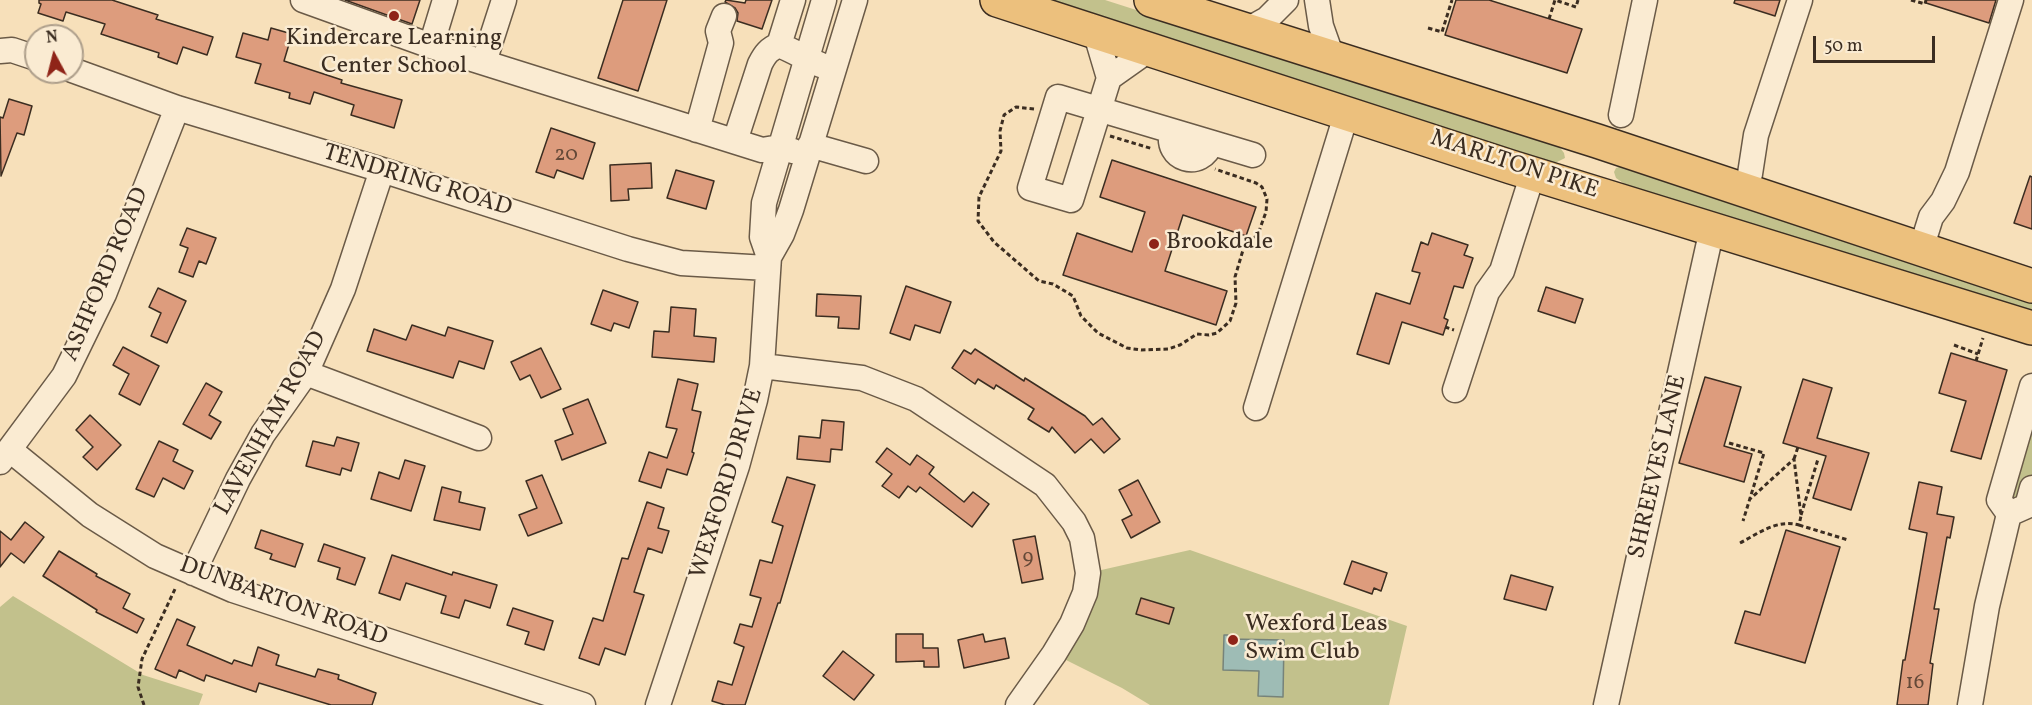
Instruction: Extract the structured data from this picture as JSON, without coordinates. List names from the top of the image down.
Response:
{
  "streets": {
    "highway": ["MARLTON PIKE"],
    "street": [
      "TENDRING ROAD",
      "ASHFORD ROAD",
      "LAVENHAM ROAD",
      "SHREEVES LANE",
      "WEXFORD DRIVE",
      "DUNBARTON ROAD"
    ]
  },
  "crossings": [
    ["MARLTON PIKE", "SHREEVES LANE"],
    ["TENDRING ROAD", "ASHFORD ROAD"],
    ["TENDRING ROAD", "LAVENHAM ROAD"],
    ["TENDRING ROAD", "WEXFORD DRIVE"],
    ["ASHFORD ROAD", "DUNBARTON ROAD"],
    ["LAVENHAM ROAD", "DUNBARTON ROAD"]
  ],
  "places": ["Kindercare Learning Center School", "Brookdale", "Wexford Leas Swim Club"],
  "house_numbers": ["20", "9", "16"],
  "scale_bar": "50 m",
  "north": "top"
}
